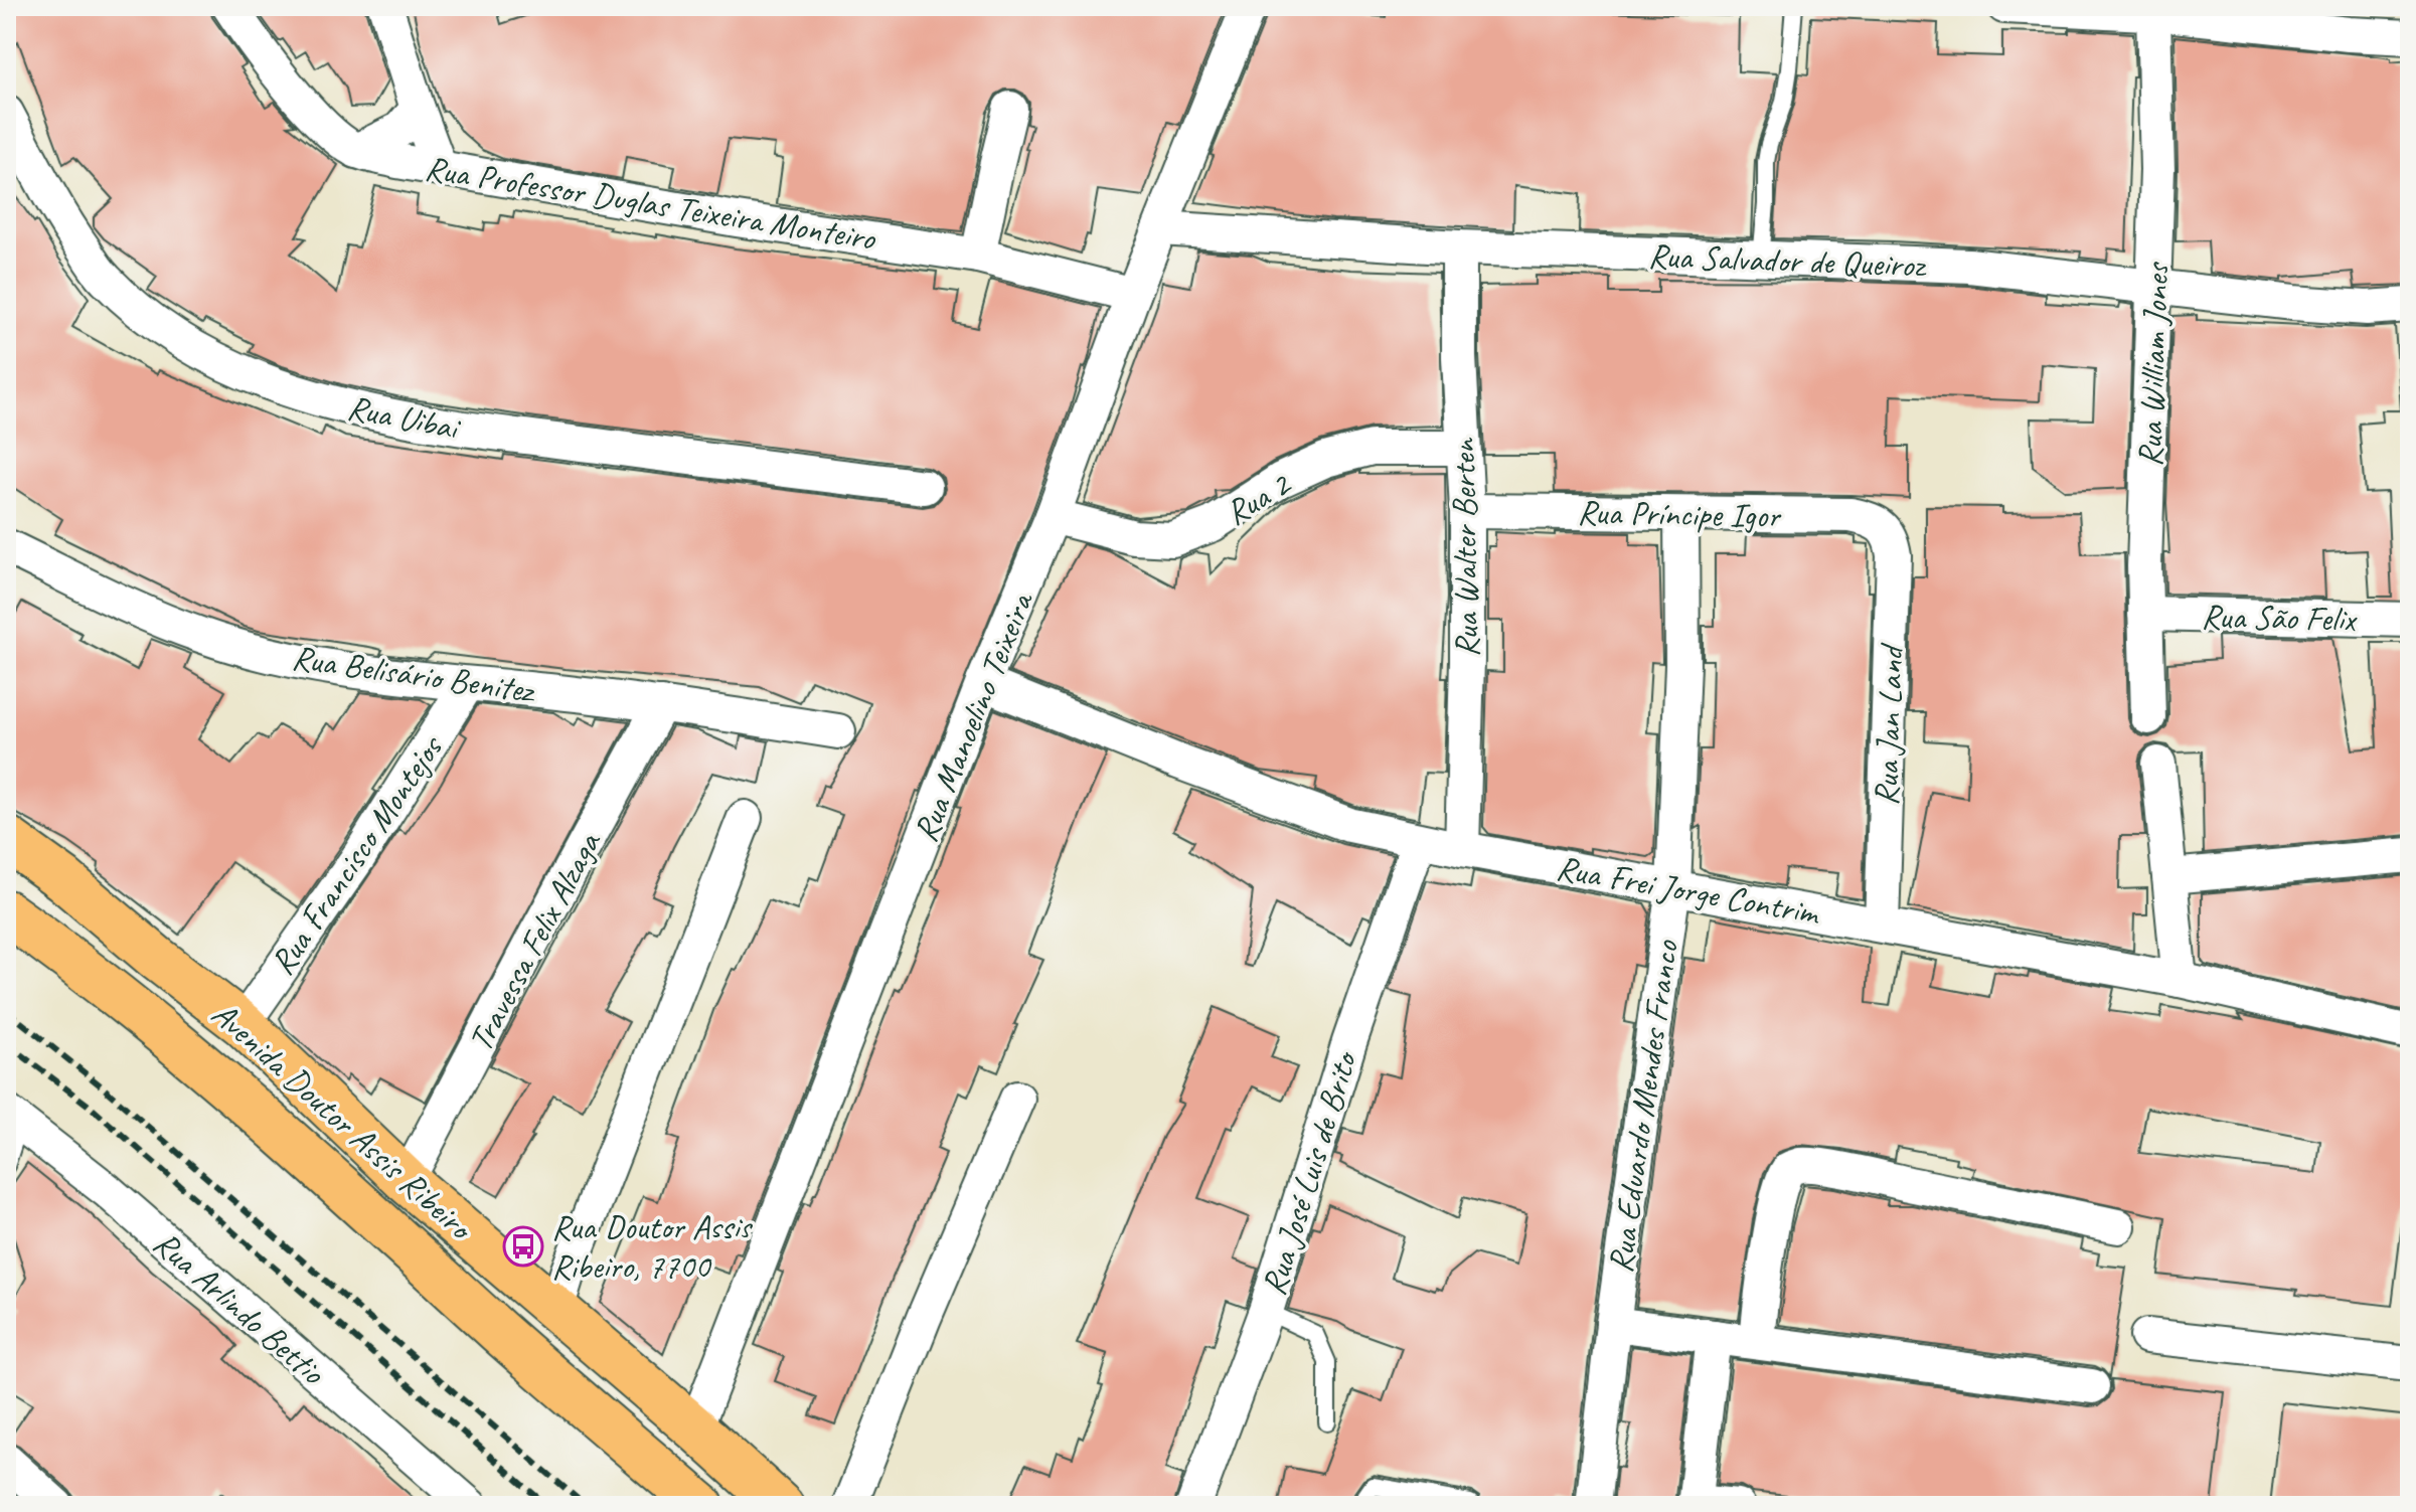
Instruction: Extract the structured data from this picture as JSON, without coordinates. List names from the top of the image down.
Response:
{
  "streets": {
    "main road": ["Avenida Doutor Assis Ribeiro"],
    "street": [
      "Rua Professor Duglas Teixeira Monteiro",
      "Rua Salvador de Queiroz",
      "Rua William Jones",
      "Rua Uibai",
      "Rua 2",
      "Rua Príncipe Igor",
      "Rua Walter Berten",
      "Rua São Felix",
      "Rua Belisário Benitez",
      "Rua Manoelino Teixeira",
      "Rua Jan Land",
      "Rua Francisco Montejos",
      "Rua Frei Jorge Contrim",
      "Travessa Felix Alzaga",
      "Rua Eduardo Mendes Franco",
      "Rua José Luis de Brito",
      "Rua Arlindo Bettio"
    ]
  },
  "crossings": [
    ["Rua Professor Duglas Teixeira Monteiro", "Rua Manoelino Teixeira"],
    ["Rua Salvador de Queiroz", "Rua William Jones"],
    ["Rua Salvador de Queiroz", "Rua Walter Berten"],
    ["Rua Salvador de Queiroz", "Rua Manoelino Teixeira"],
    ["Rua William Jones", "Rua São Felix"],
    ["Rua 2", "Rua Walter Berten"],
    ["Rua 2", "Rua Manoelino Teixeira"],
    ["Rua Príncipe Igor", "Rua Walter Berten"],
    ["Rua Príncipe Igor", "Rua Jan Land"],
    ["Rua Príncipe Igor", "Rua Eduardo Mendes Franco"],
    ["Rua Walter Berten", "Rua Frei Jorge Contrim"],
    ["Rua Belisário Benitez", "Rua Francisco Montejos"],
    ["Rua Belisário Benitez", "Travessa Felix Alzaga"],
    ["Rua Manoelino Teixeira", "Rua Frei Jorge Contrim"],
    ["Rua Manoelino Teixeira", "Avenida Doutor Assis Ribeiro"],
    ["Rua Jan Land", "Rua Frei Jorge Contrim"],
    ["Rua Francisco Montejos", "Avenida Doutor Assis Ribeiro"],
    ["Rua Frei Jorge Contrim", "Rua Eduardo Mendes Franco"],
    ["Rua Frei Jorge Contrim", "Rua José Luis de Brito"],
    ["Travessa Felix Alzaga", "Avenida Doutor Assis Ribeiro"]
  ],
  "places": {
    "bus stop": ["Rua Doutor Assis Ribeiro, 7700"]
  }
}
